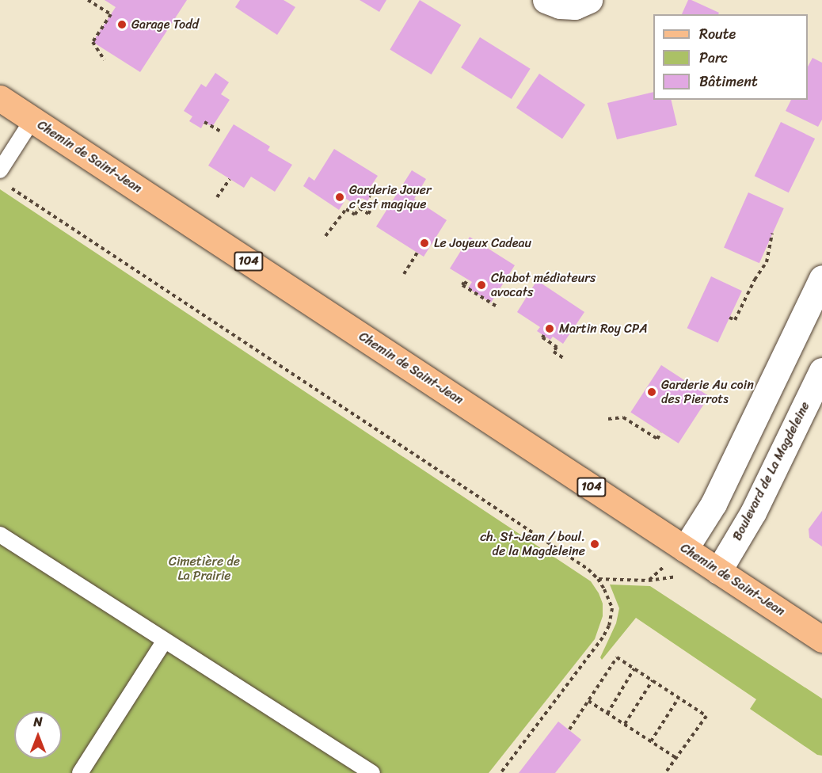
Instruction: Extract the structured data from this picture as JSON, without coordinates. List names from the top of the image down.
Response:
{
  "streets": {
    "main road": ["Chemin de Saint-Jean", "104"],
    "street": ["Boulevard de La Magdeleine"]
  },
  "crossings": [
    ["Chemin de Saint-Jean", "Boulevard de La Magdeleine"]
  ],
  "parks": ["Cimetière de La Prairie"],
  "places": [
    "Garage Todd",
    "Garderie Jouer c'est magique",
    "Le Joyeux Cadeau",
    "Chabot médiateurs avocats",
    "Martin Roy CPA",
    "Garderie Au coin des Pierrots",
    "ch. St-Jean / boul. de la Magdeleine"
  ],
  "legend": ["Route", "Parc", "Bâtiment"],
  "north": "top"
}
